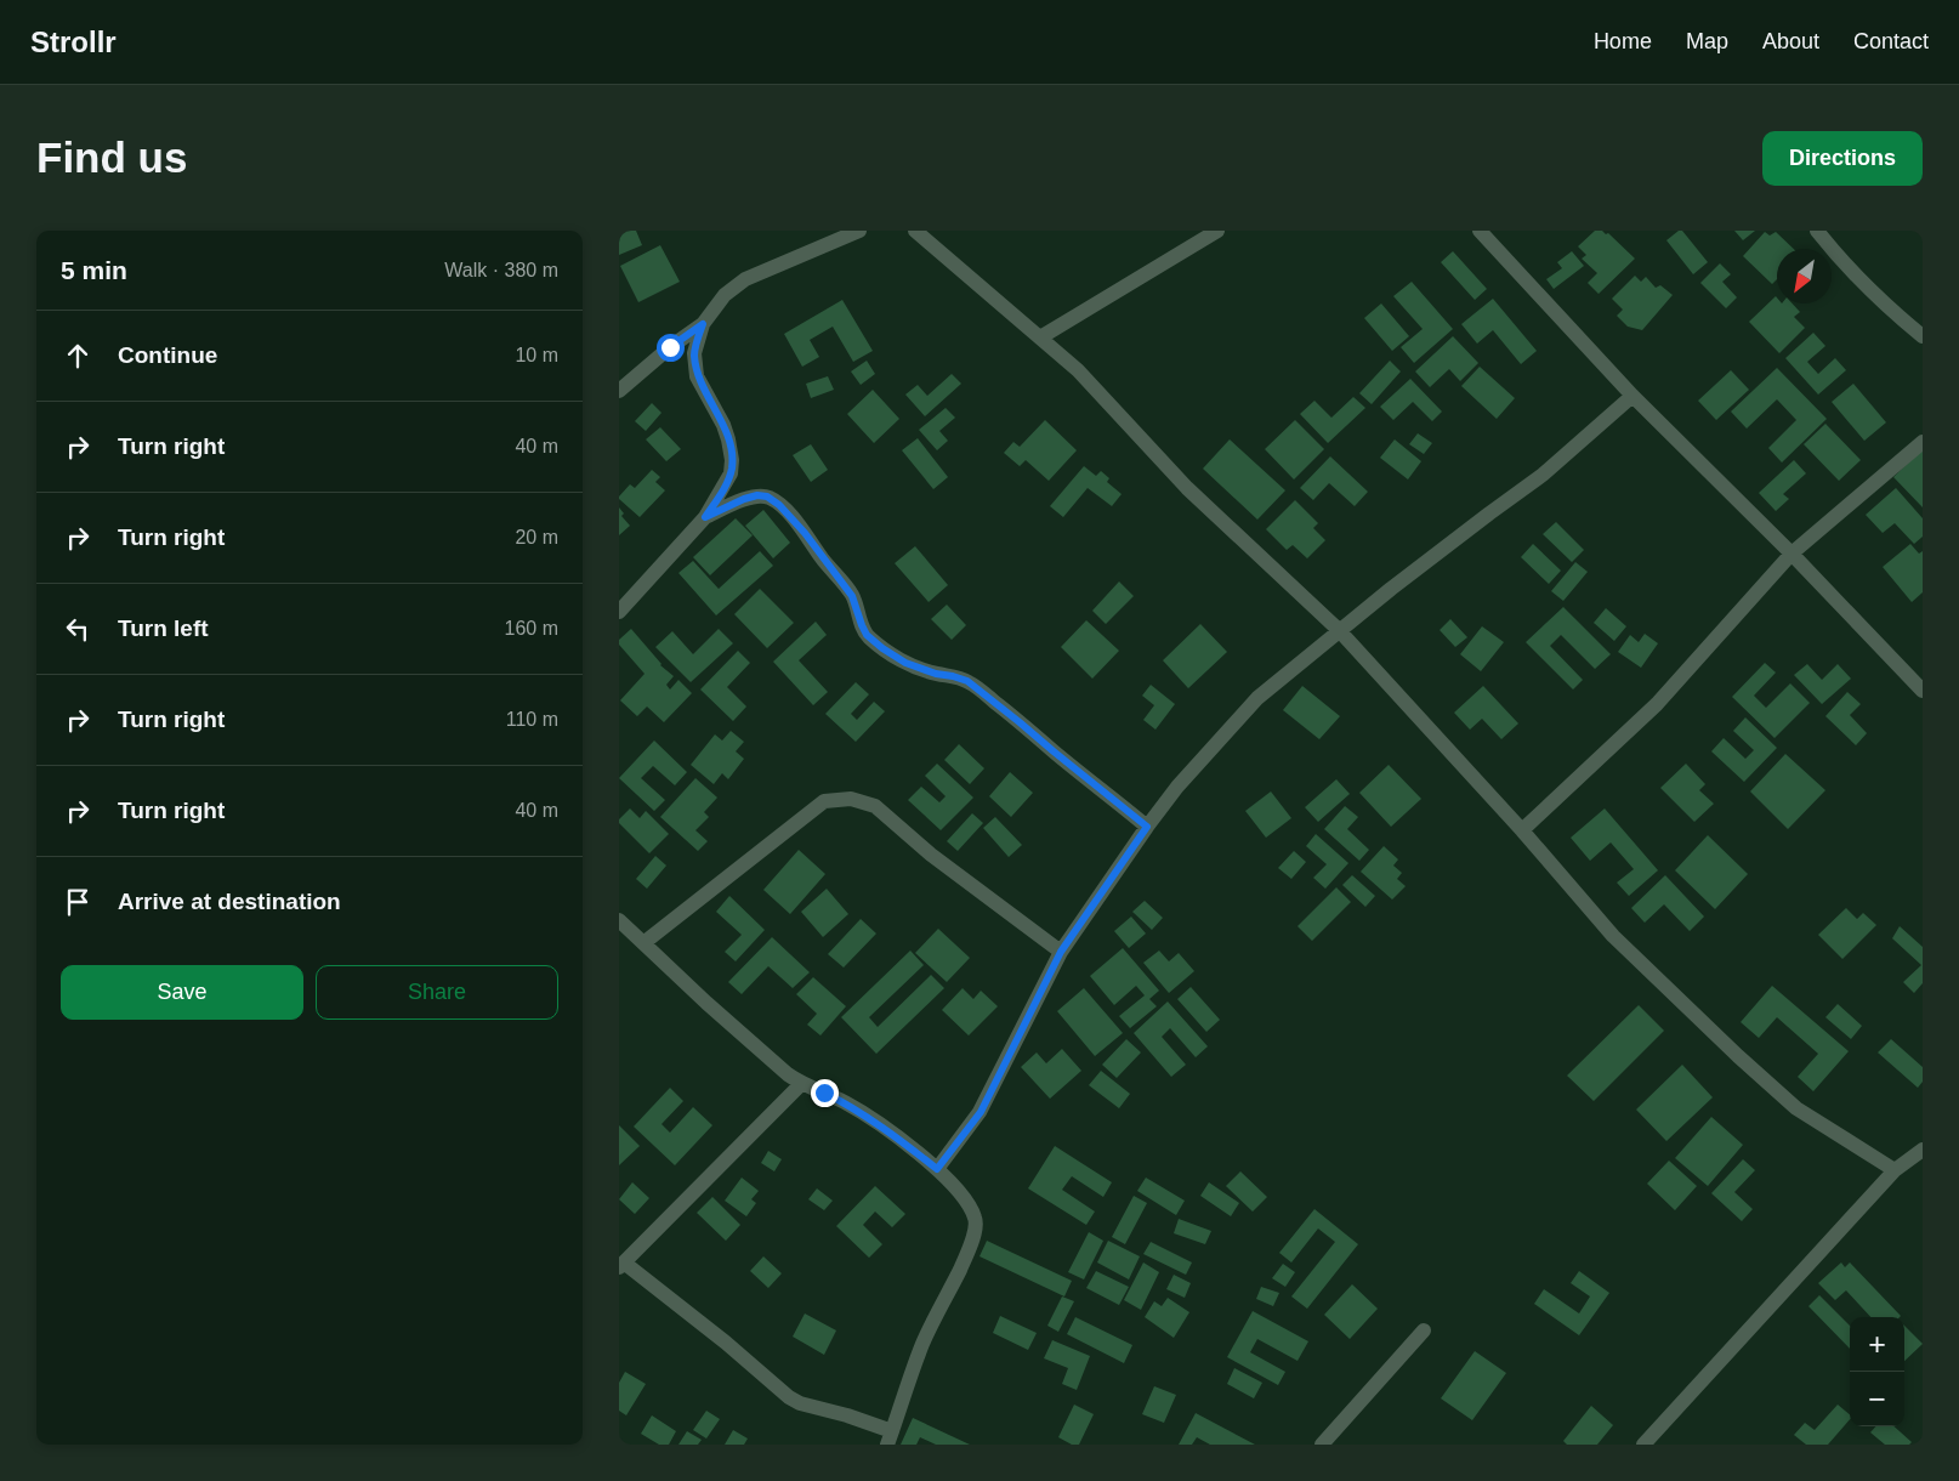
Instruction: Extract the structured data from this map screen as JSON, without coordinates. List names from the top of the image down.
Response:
{
  "north": "bottom left",
  "page": {
    "header": "Strollr",
    "nav": [
      "Home",
      "Map",
      "About",
      "Contact"
    ],
    "buttons": [
      "Directions",
      ["Save", "Share"]
    ],
    "title": "Find us",
    "heading": ["5 min", "Walk · 380 m"],
    "list": [
      ["Continue", "10 m"],
      ["Turn right", "40 m"],
      ["Turn right", "20 m"],
      ["Turn left", "160 m"],
      ["Turn right", "110 m"],
      ["Turn right", "40 m"],
      "Arrive at destination"
    ],
    "map_buttons": ["+", "−"]
  }
}
